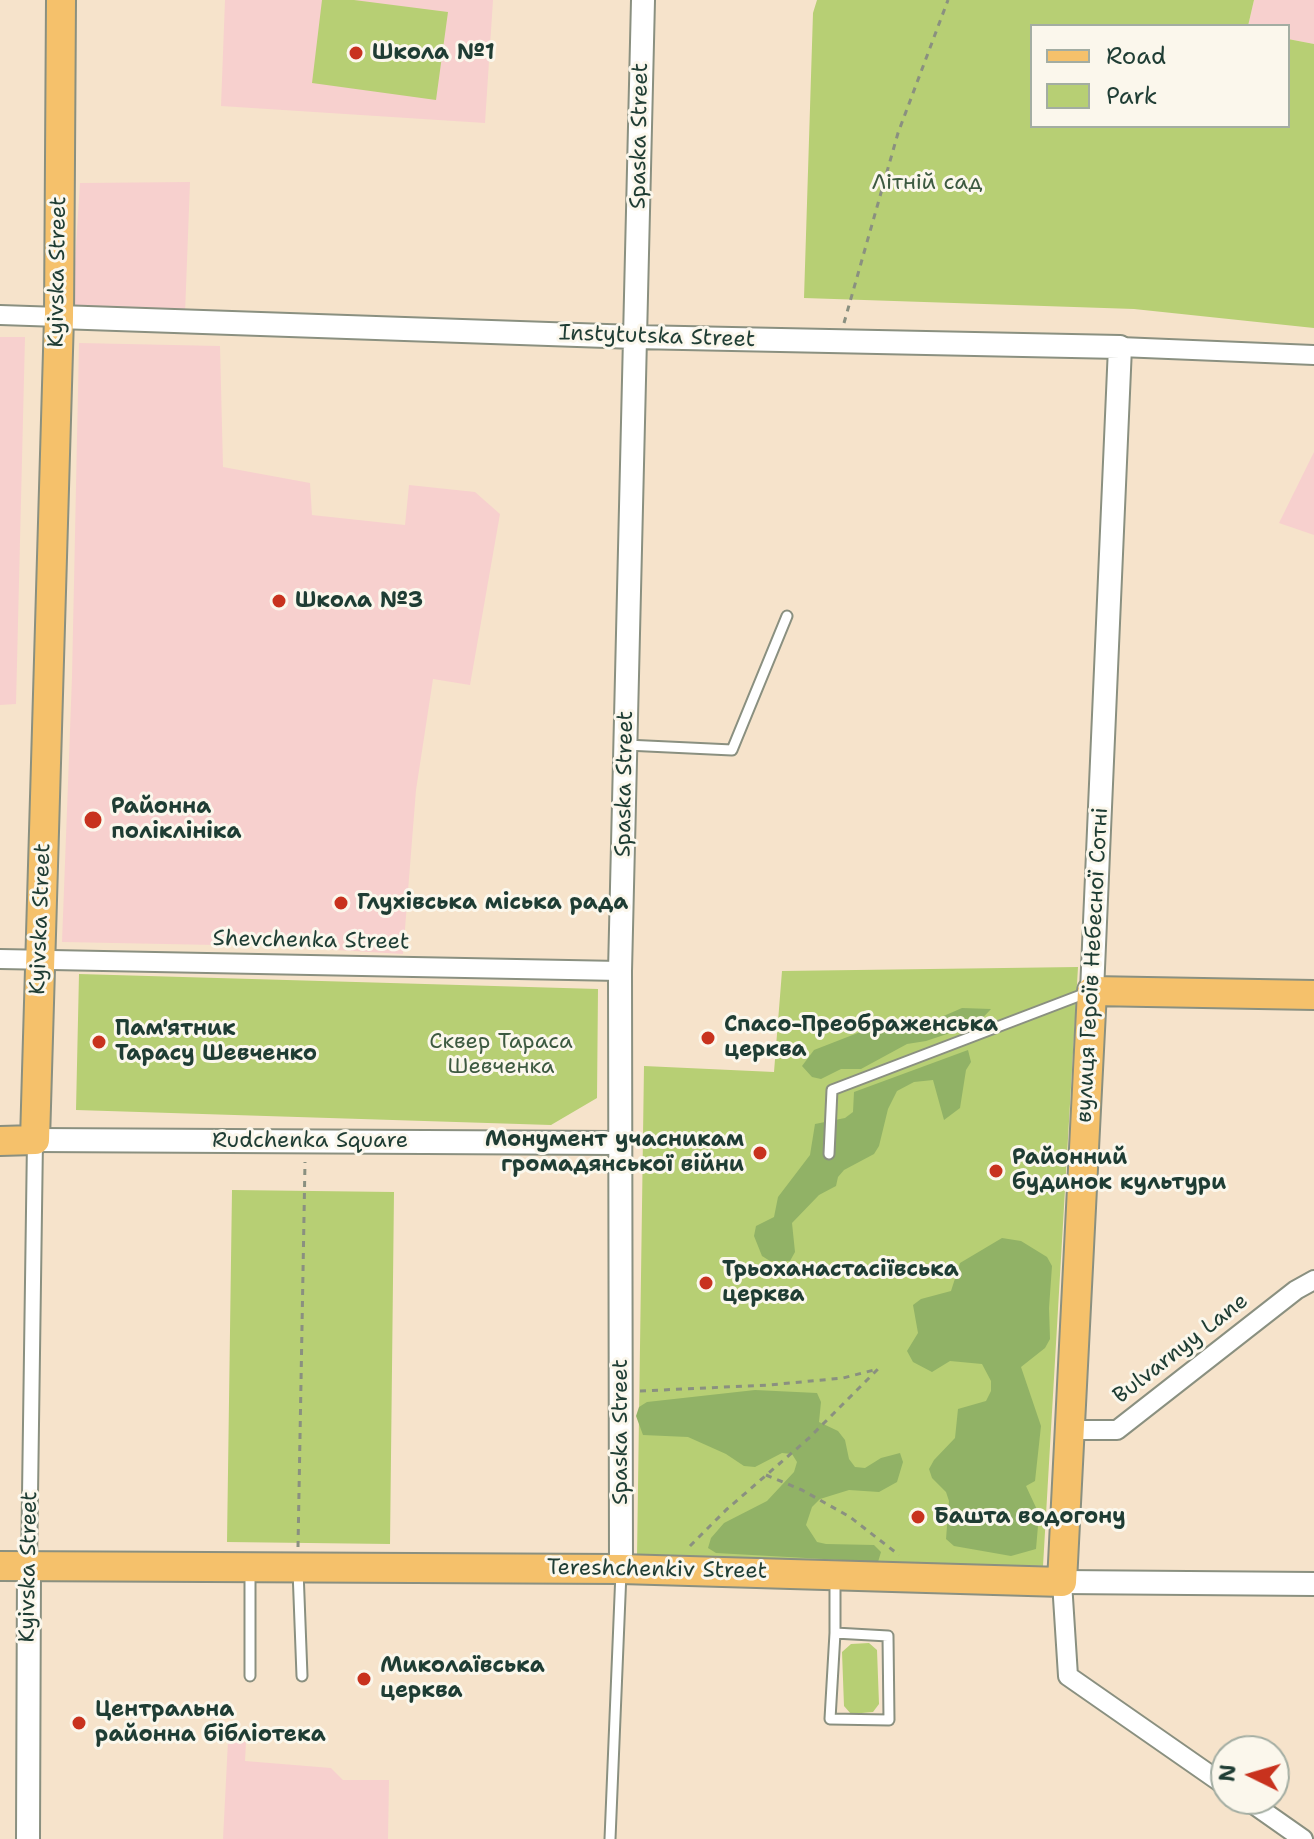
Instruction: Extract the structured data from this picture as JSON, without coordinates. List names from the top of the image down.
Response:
{
  "streets": {
    "main road": [
      "Kyivska Street",
      "вулиця Героїв Небесної Сотні",
      "Rudchenka Square",
      "Tereshchenkiv Street"
    ],
    "street": [
      "Spaska Street",
      "Instytutska Street",
      "Shevchenka Street",
      "Bulvarnyy Lane"
    ]
  },
  "crossings": [
    ["Spaska Street", "Instytutska Street"],
    ["Spaska Street", "Shevchenka Street"],
    ["Spaska Street", "Rudchenka Square"],
    ["Spaska Street", "Tereshchenkiv Street"],
    ["Kyivska Street", "Instytutska Street"],
    ["Kyivska Street", "Shevchenka Street"],
    ["Kyivska Street", "Rudchenka Square"],
    ["Kyivska Street", "Tereshchenkiv Street"],
    ["Instytutska Street", "вулиця Героїв Небесної Сотні"],
    ["вулиця Героїв Небесної Сотні", "Bulvarnyy Lane"],
    ["вулиця Героїв Небесної Сотні", "Tereshchenkiv Street"]
  ],
  "parks": ["Літній сад", "Сквер Тараса Шевченка"],
  "places": [
    "Школа №1",
    "Школа №3",
    "Районна поліклініка",
    "Глухівська міська рада",
    "Спасо-Преображенська церква",
    "Пам'ятник Тарасу Шевченко",
    "Монумент учасникам громадянської війни",
    "Районний будинок культури",
    "Трьоханастасіївська церква",
    "Башта водогону",
    "Миколаївська церква",
    "Центральна районна бібліотека"
  ],
  "legend": ["Road", "Park"],
  "north": "left"
}
